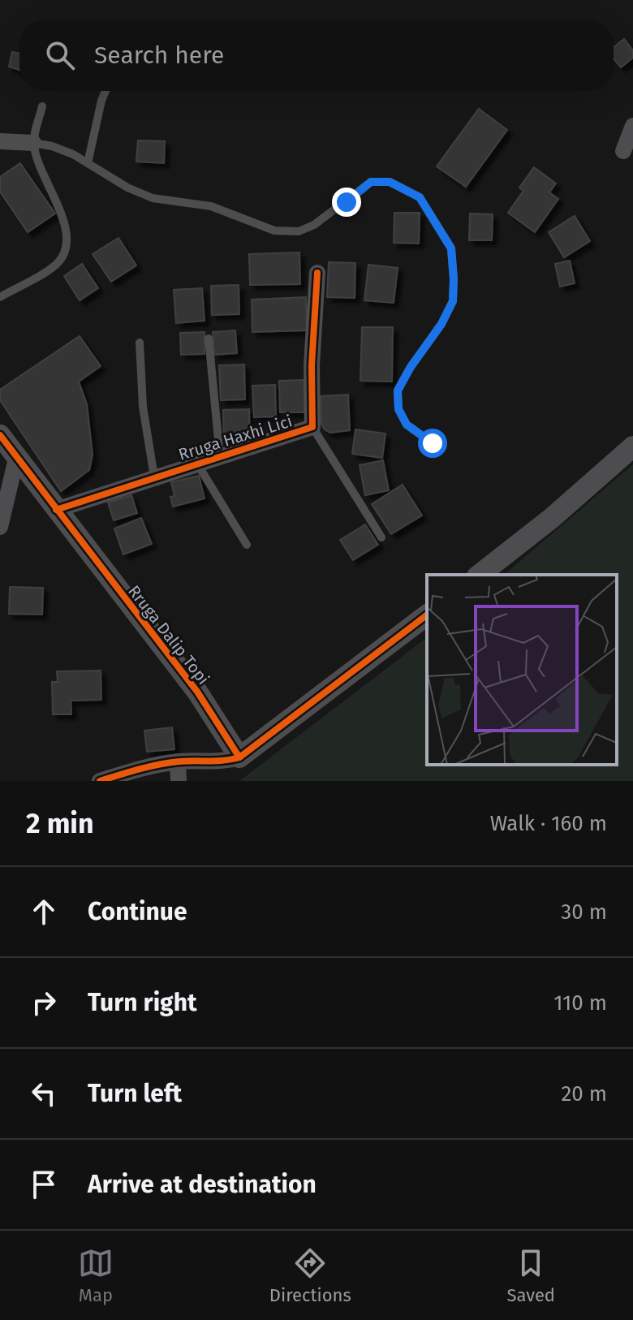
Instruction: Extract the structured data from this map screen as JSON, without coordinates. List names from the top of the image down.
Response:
{
  "streets": {
    "street": ["Rruga Haxhi Lici", "Rruga Dalip Topi"]
  },
  "crossings": [
    ["Rruga Haxhi Lici", "Rruga Dalip Topi"]
  ],
  "page": {
    "search": "Search here",
    "heading": ["2 min", "Walk · 160 m"],
    "list": [
      ["Continue", "30 m"],
      ["Turn right", "110 m"],
      ["Turn left", "20 m"],
      "Arrive at destination"
    ],
    "nav": ["Map", "Directions", "Saved"]
  }
}
